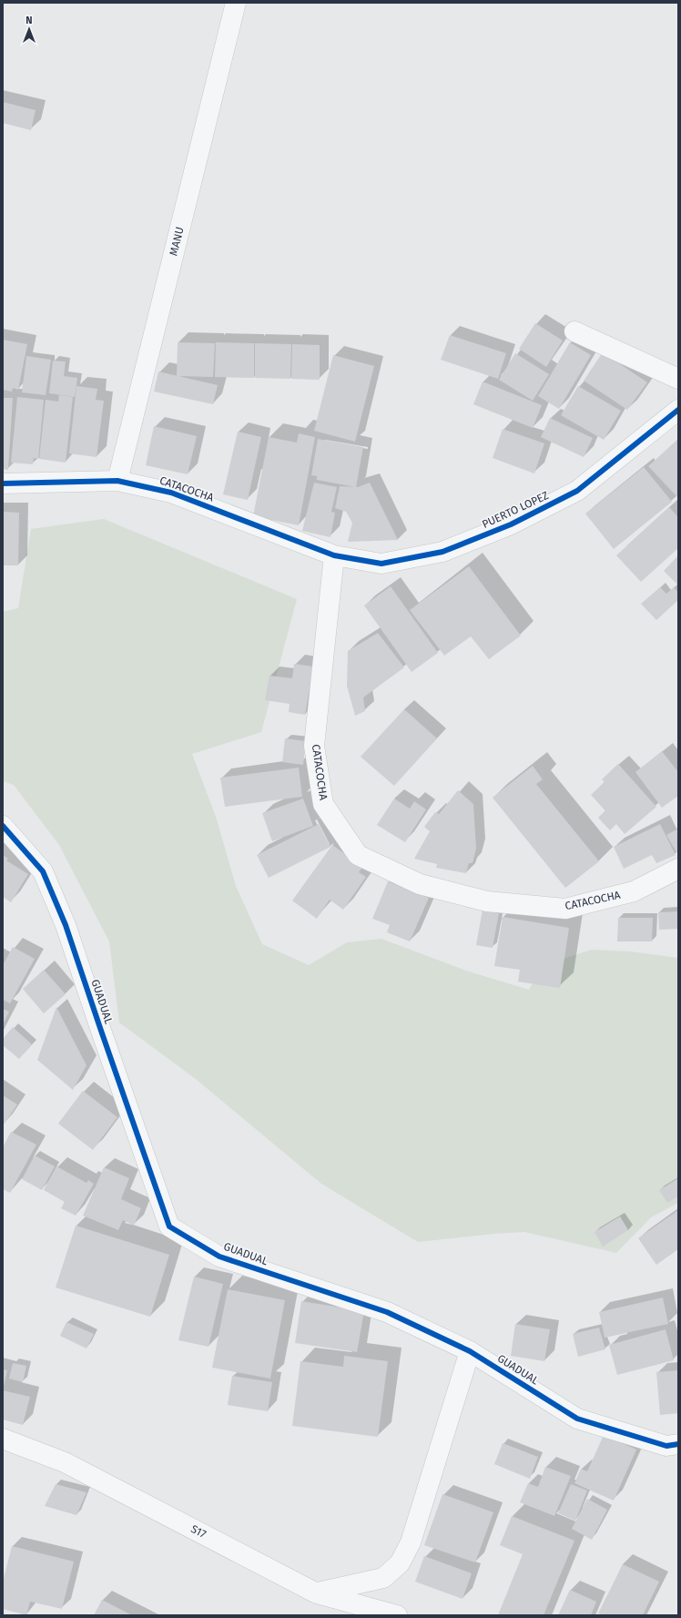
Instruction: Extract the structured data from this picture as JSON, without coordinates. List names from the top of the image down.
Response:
{
  "streets": {
    "street": [
      "MANU",
      "CATACOCHA",
      "PUERTO LOPEZ",
      "GUADUAL",
      "S17"
    ]
  },
  "crossings": [
    ["MANU", "CATACOCHA"],
    ["CATACOCHA", "PUERTO LOPEZ"]
  ],
  "north": "top"
}
